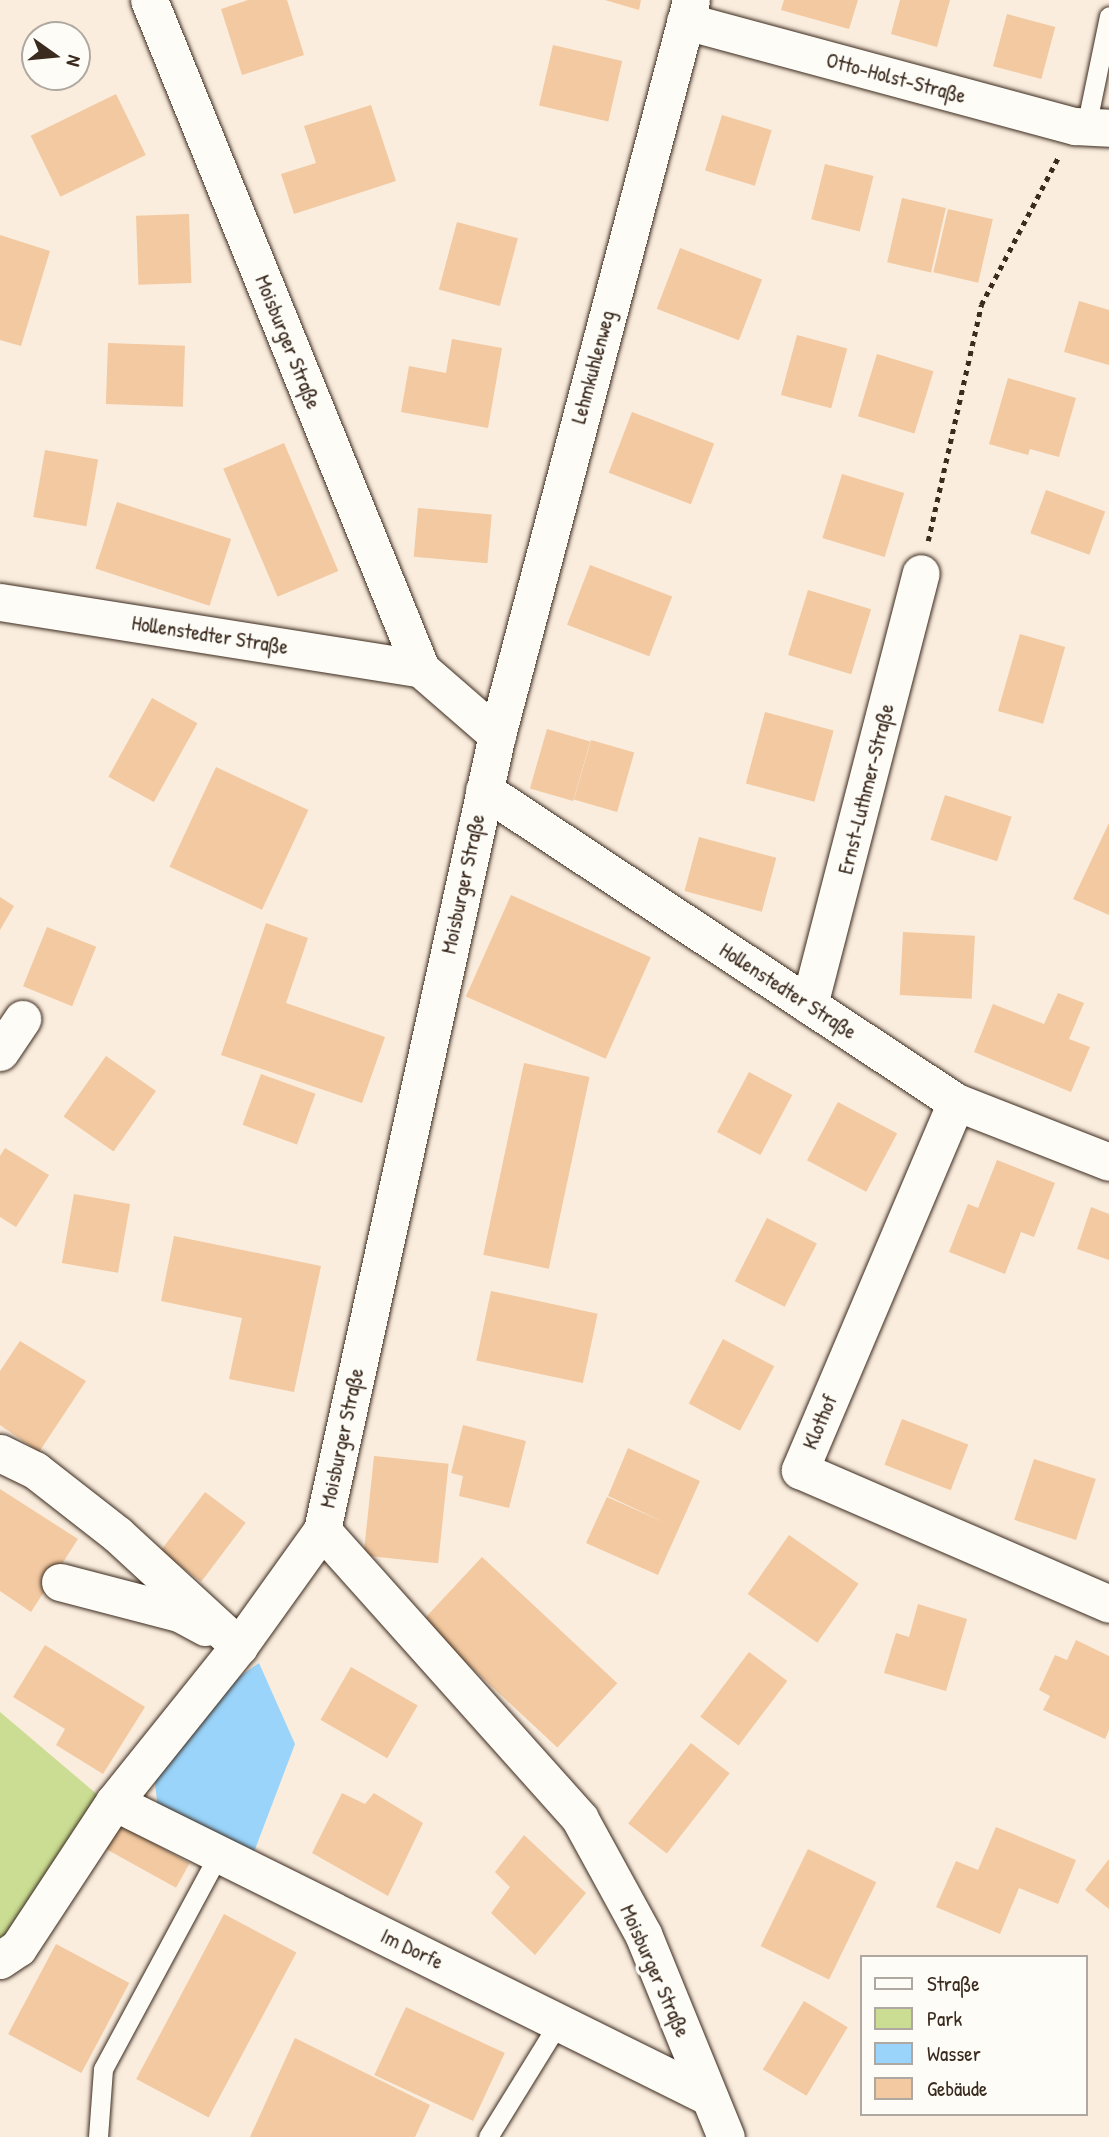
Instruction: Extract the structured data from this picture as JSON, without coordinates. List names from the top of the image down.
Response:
{
  "streets": {
    "street": [
      "Otto-Holst-Straße",
      "Moisburger Straße",
      "Lehmkuhlenweg",
      "Hollenstedter Straße",
      "Ernst-Luthmer-Straße",
      "Klothof",
      "Im Dorfe"
    ]
  },
  "crossings": [
    ["Otto-Holst-Straße", "Lehmkuhlenweg"],
    ["Moisburger Straße", "Lehmkuhlenweg"],
    ["Moisburger Straße", "Hollenstedter Straße"],
    ["Moisburger Straße", "Im Dorfe"],
    ["Lehmkuhlenweg", "Hollenstedter Straße"],
    ["Hollenstedter Straße", "Ernst-Luthmer-Straße"],
    ["Hollenstedter Straße", "Klothof"]
  ],
  "legend": [
    "Straße",
    "Park",
    "Wasser",
    "Gebäude"
  ],
  "north": "right"
}
